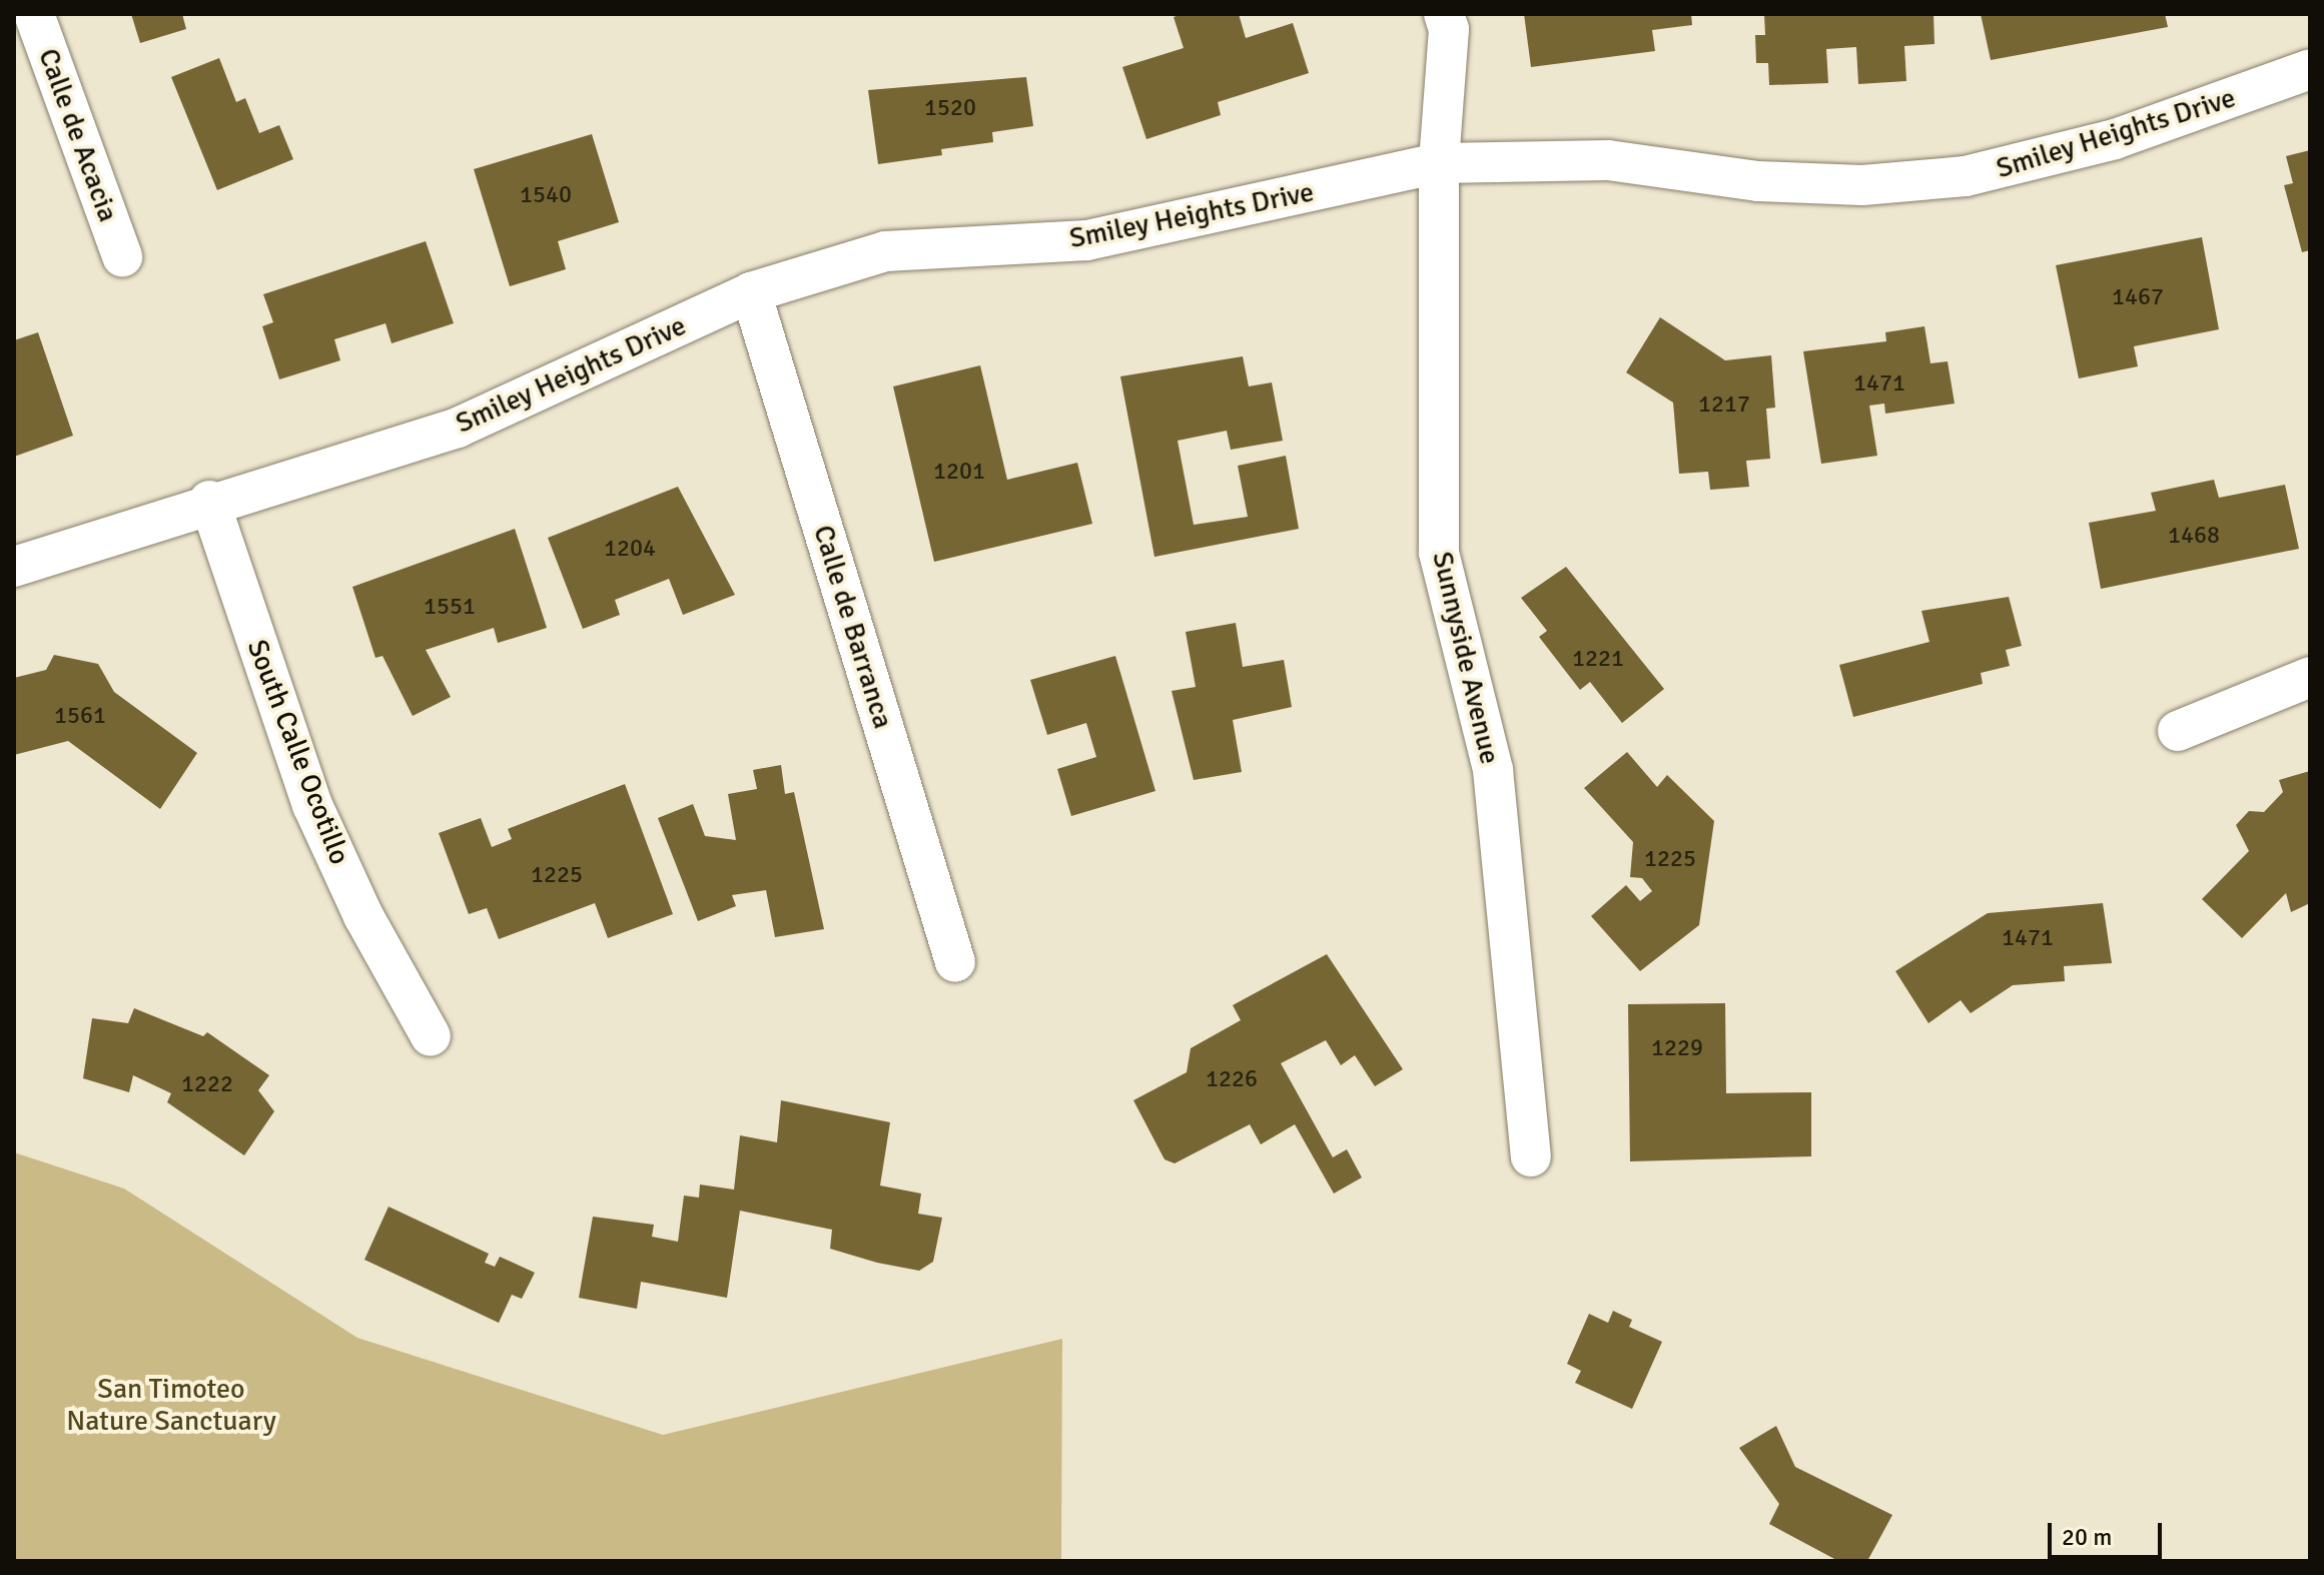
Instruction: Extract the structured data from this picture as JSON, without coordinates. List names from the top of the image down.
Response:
{
  "streets": {
    "street": [
      "Smiley Heights Drive",
      "Calle de Acacia",
      "Calle de Barranca",
      "Sunnyside Avenue",
      "South Calle Ocotillo"
    ]
  },
  "crossings": [
    ["Smiley Heights Drive", "Calle de Barranca"],
    ["Smiley Heights Drive", "Sunnyside Avenue"],
    ["Smiley Heights Drive", "South Calle Ocotillo"]
  ],
  "parks": ["San Timoteo Nature Sanctuary"],
  "house_numbers": [
    "1520",
    "1540",
    "1467",
    "1471",
    "1217",
    "1201",
    "1468",
    "1204",
    "1551",
    "1221",
    "1561",
    "1225",
    "1225",
    "1471",
    "1229",
    "1226",
    "1222"
  ],
  "scale_bar": "20 m"
}
